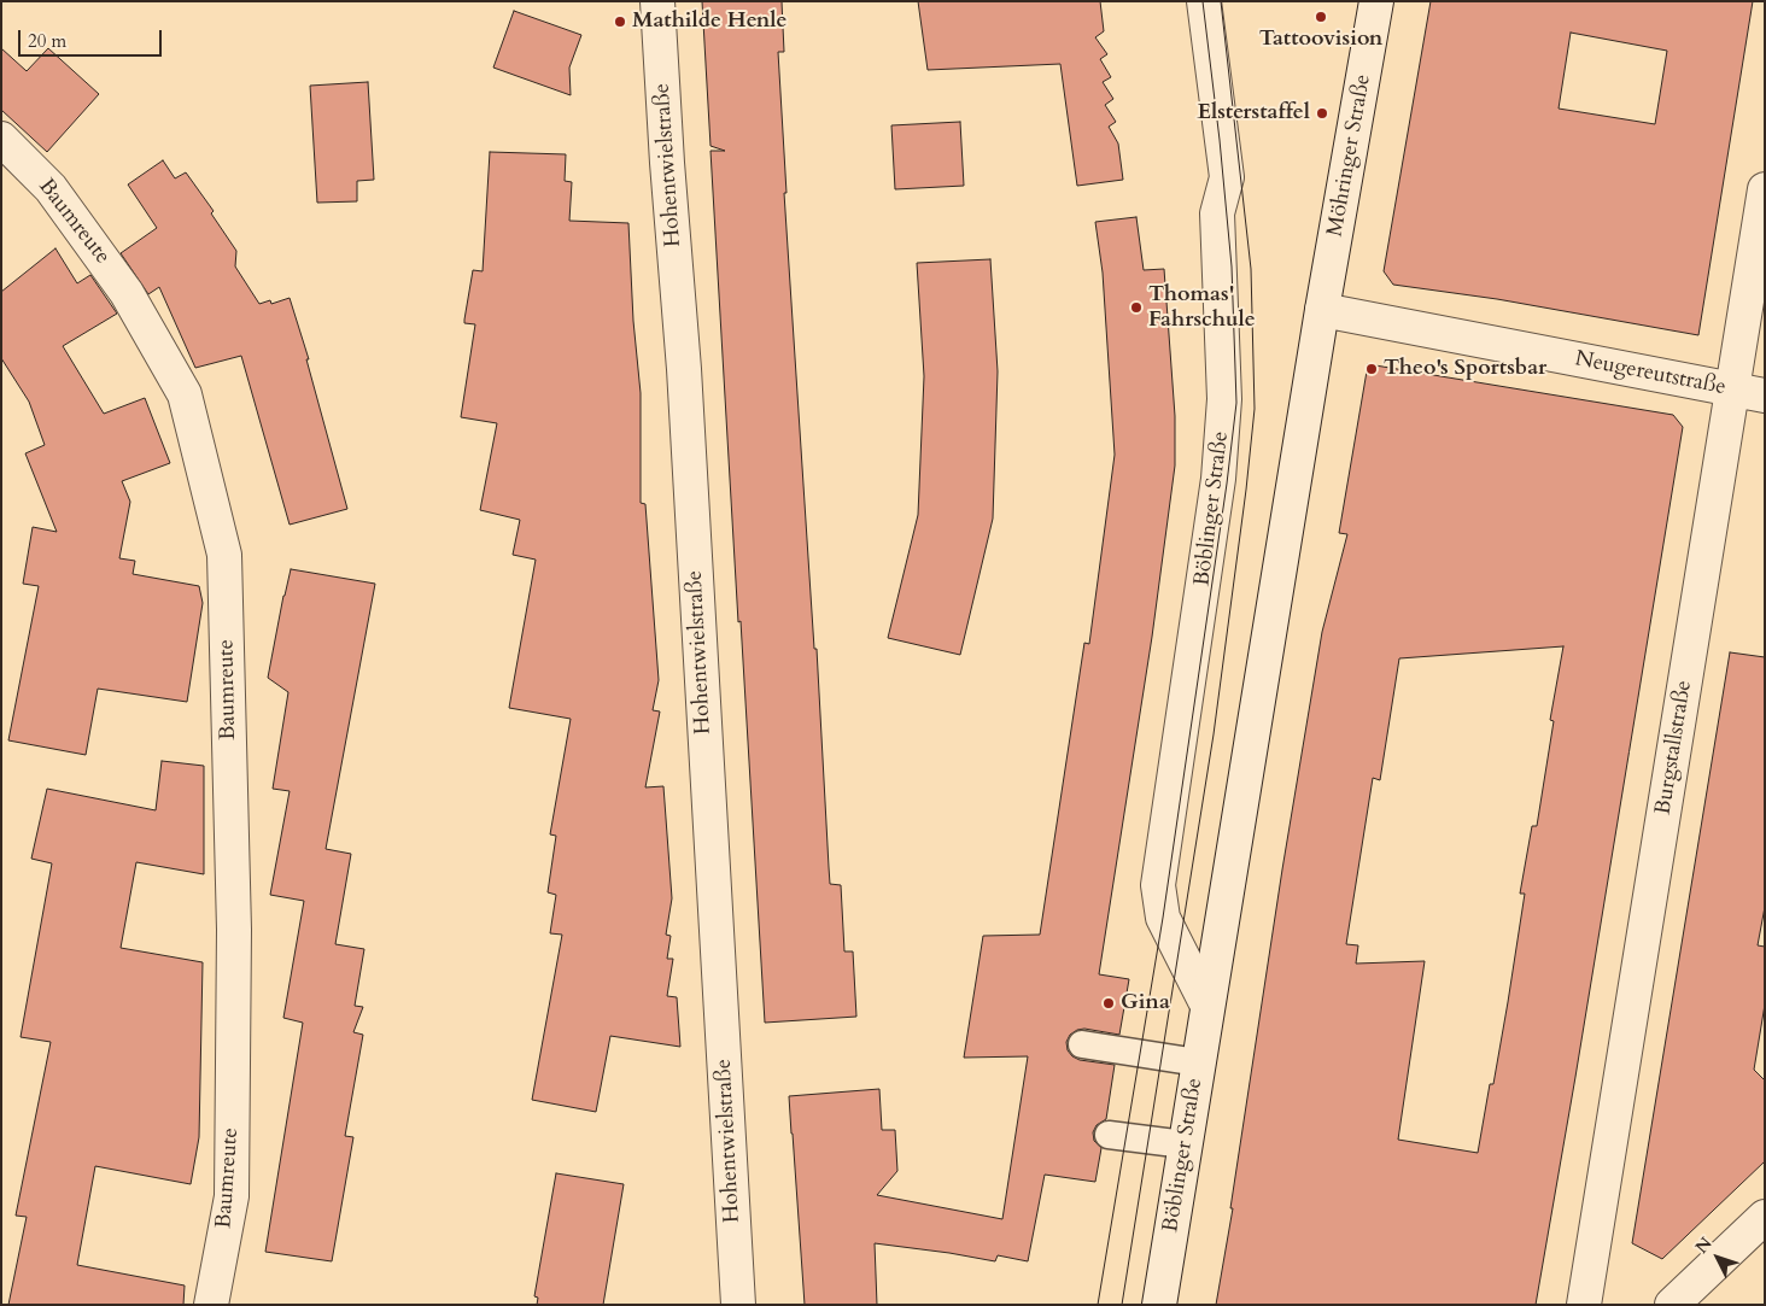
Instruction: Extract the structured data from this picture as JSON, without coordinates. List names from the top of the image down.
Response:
{
  "streets": {
    "street": [
      "Möhringer Straße",
      "Hohentwielstraße",
      "Baumreute",
      "Neugereutstraße",
      "Böblinger Straße",
      "Burgstallstraße"
    ]
  },
  "crossings": [
    ["Möhringer Straße", "Neugereutstraße"],
    ["Möhringer Straße", "Böblinger Straße"],
    ["Neugereutstraße", "Böblinger Straße"],
    ["Neugereutstraße", "Burgstallstraße"]
  ],
  "places": [
    "Tattoovision",
    "Mathilde Henle",
    "Elsterstaffel",
    "Thomas' Fahrschule",
    "Theo's Sportsbar",
    "Gina"
  ],
  "scale_bar": "20 m",
  "north": "top left"
}
